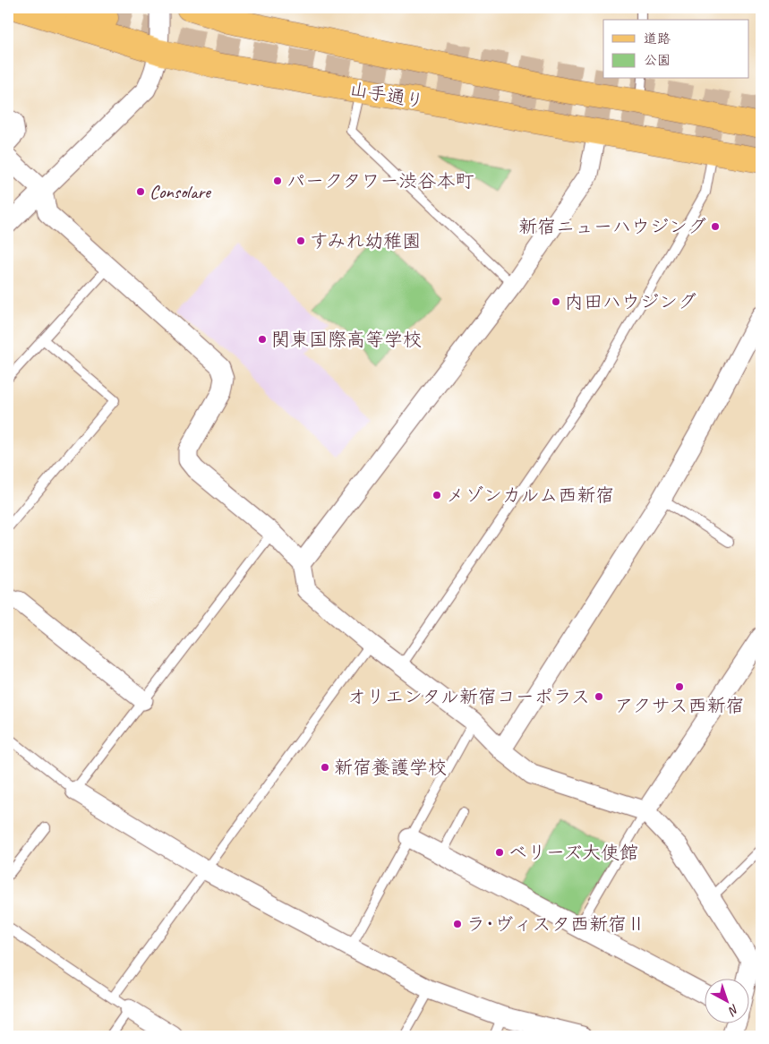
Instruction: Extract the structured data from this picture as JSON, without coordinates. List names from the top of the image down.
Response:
{
  "streets": {
    "main road": ["山手通り"]
  },
  "places": [
    "パークタワー渋谷本町",
    "Consolare",
    "新宿ニューハウジング",
    "すみれ幼稚園",
    "内田ハウジング",
    "関東国際高等学校",
    "メゾンカルム西新宿",
    "アクサス西新宿",
    "オリエンタル新宿コーポラス",
    "新宿養護学校",
    "ベリーズ大使館",
    "ラ･ヴィスタ西新宿Ⅱ"
  ],
  "legend": ["道路", "公園"],
  "north": "bottom right"
}
